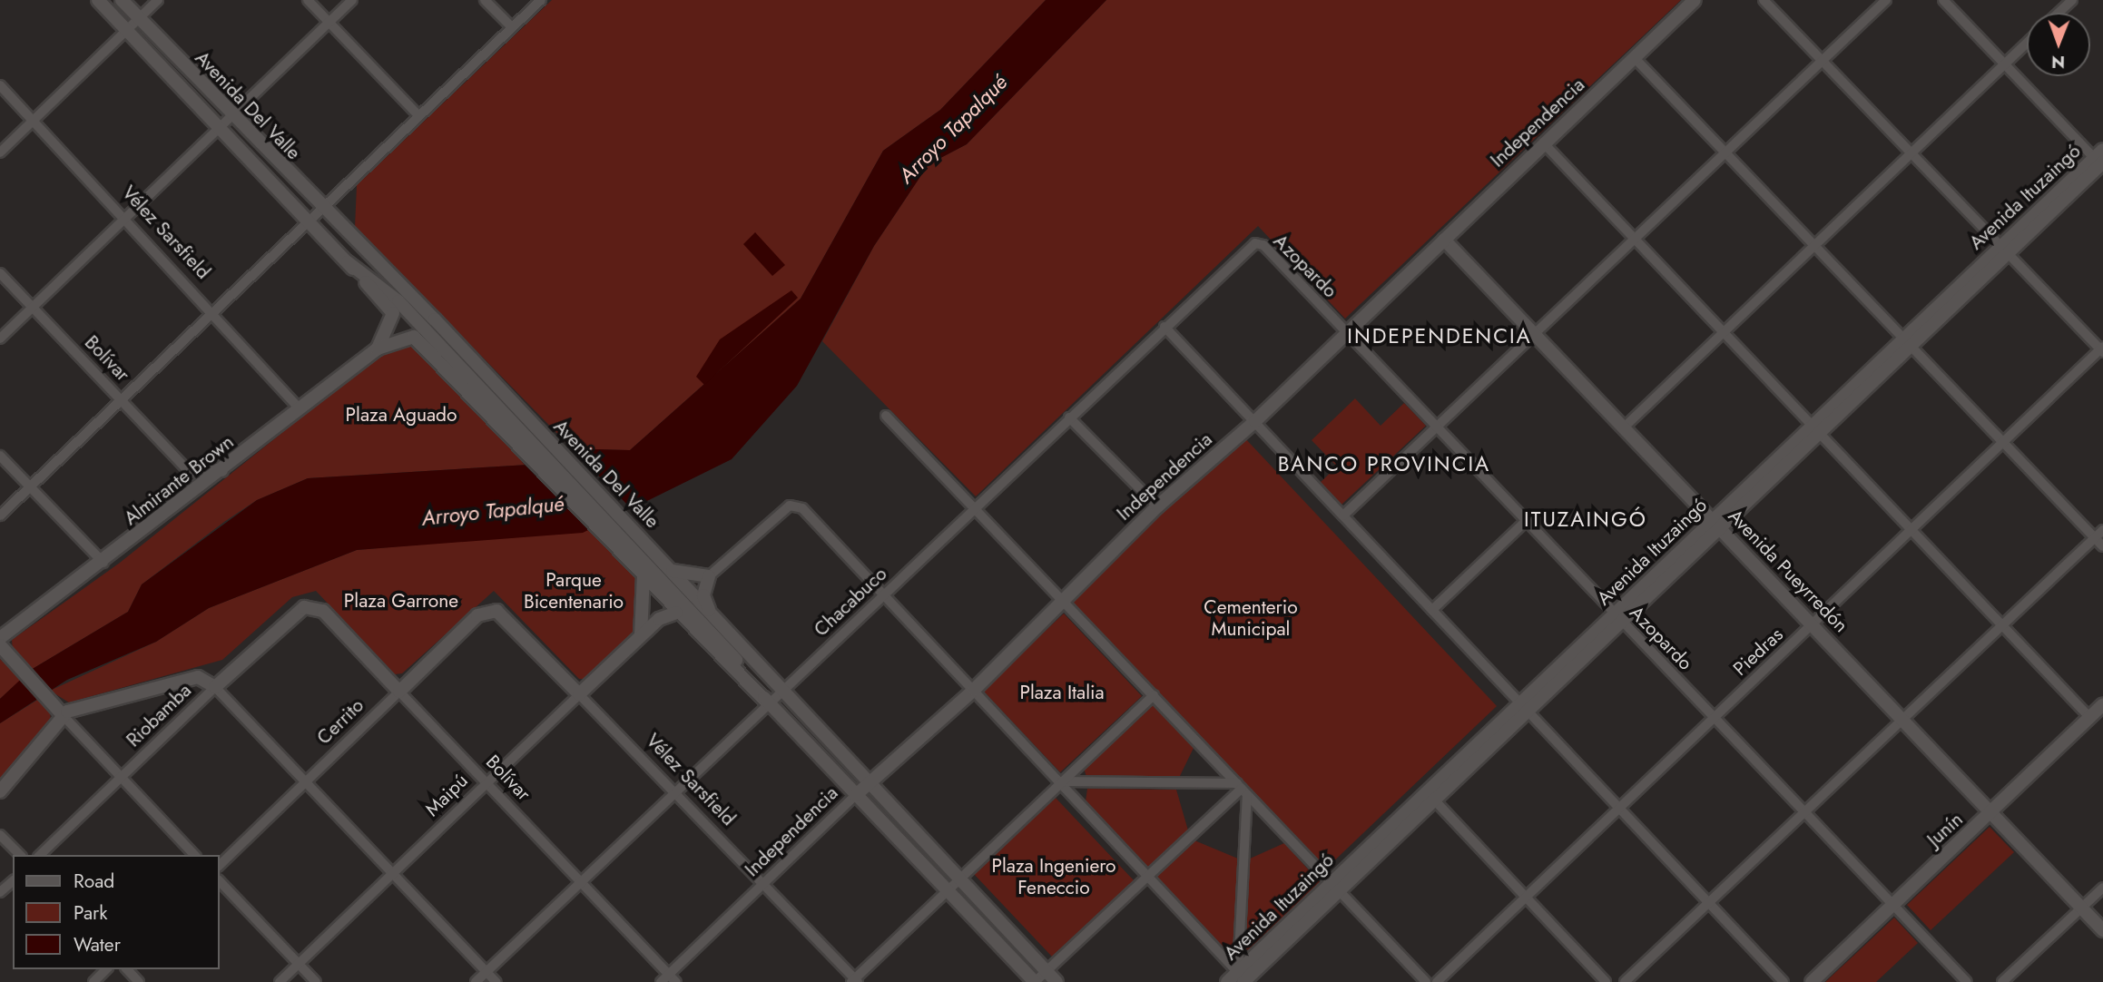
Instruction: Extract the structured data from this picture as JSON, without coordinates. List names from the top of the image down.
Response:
{
  "streets": {
    "main road": [
      "Avenida Del Valle",
      "Independencia",
      "Avenida Ituzaingó",
      "Vélez Sarsfield",
      "Bolívar",
      "Almirante Brown",
      "Avenida Pueyrredón",
      "Riobamba",
      "Cerrito",
      "Maipú",
      "Junín"
    ],
    "street": ["Azopardo", "Chacabuco", "Piedras"]
  },
  "crossings": [
    ["Avenida Del Valle", "Independencia"],
    ["Avenida Del Valle", "Almirante Brown"],
    ["Avenida Del Valle", "Chacabuco"],
    ["Avenida Del Valle", "Maipú"],
    ["Independencia", "Vélez Sarsfield"],
    ["Independencia", "Azopardo"],
    ["Independencia", "Bolívar"],
    ["Independencia", "Avenida Pueyrredón"],
    ["Avenida Ituzaingó", "Azopardo"],
    ["Avenida Ituzaingó", "Avenida Pueyrredón"],
    ["Vélez Sarsfield", "Almirante Brown"],
    ["Vélez Sarsfield", "Chacabuco"],
    ["Vélez Sarsfield", "Cerrito"],
    ["Vélez Sarsfield", "Maipú"],
    ["Azopardo", "Chacabuco"],
    ["Azopardo", "Piedras"],
    ["Azopardo", "Junín"],
    ["Bolívar", "Chacabuco"],
    ["Bolívar", "Riobamba"],
    ["Bolívar", "Cerrito"],
    ["Bolívar", "Maipú"],
    ["Avenida Pueyrredón", "Piedras"],
    ["Avenida Pueyrredón", "Junín"]
  ],
  "districts": ["INDEPENDENCIA", "BANCO PROVINCIA", "ITUZAINGÓ"],
  "water": ["Arroyo Tapalqué"],
  "parks": [
    "Plaza Aguado",
    "Parque Bicentenario",
    "Plaza Garrone",
    "Cementerio Municipal",
    "Plaza Italia",
    "Plaza Ingeniero Feneccio"
  ],
  "legend": ["Road", "Park", "Water"],
  "north": "bottom"
}
